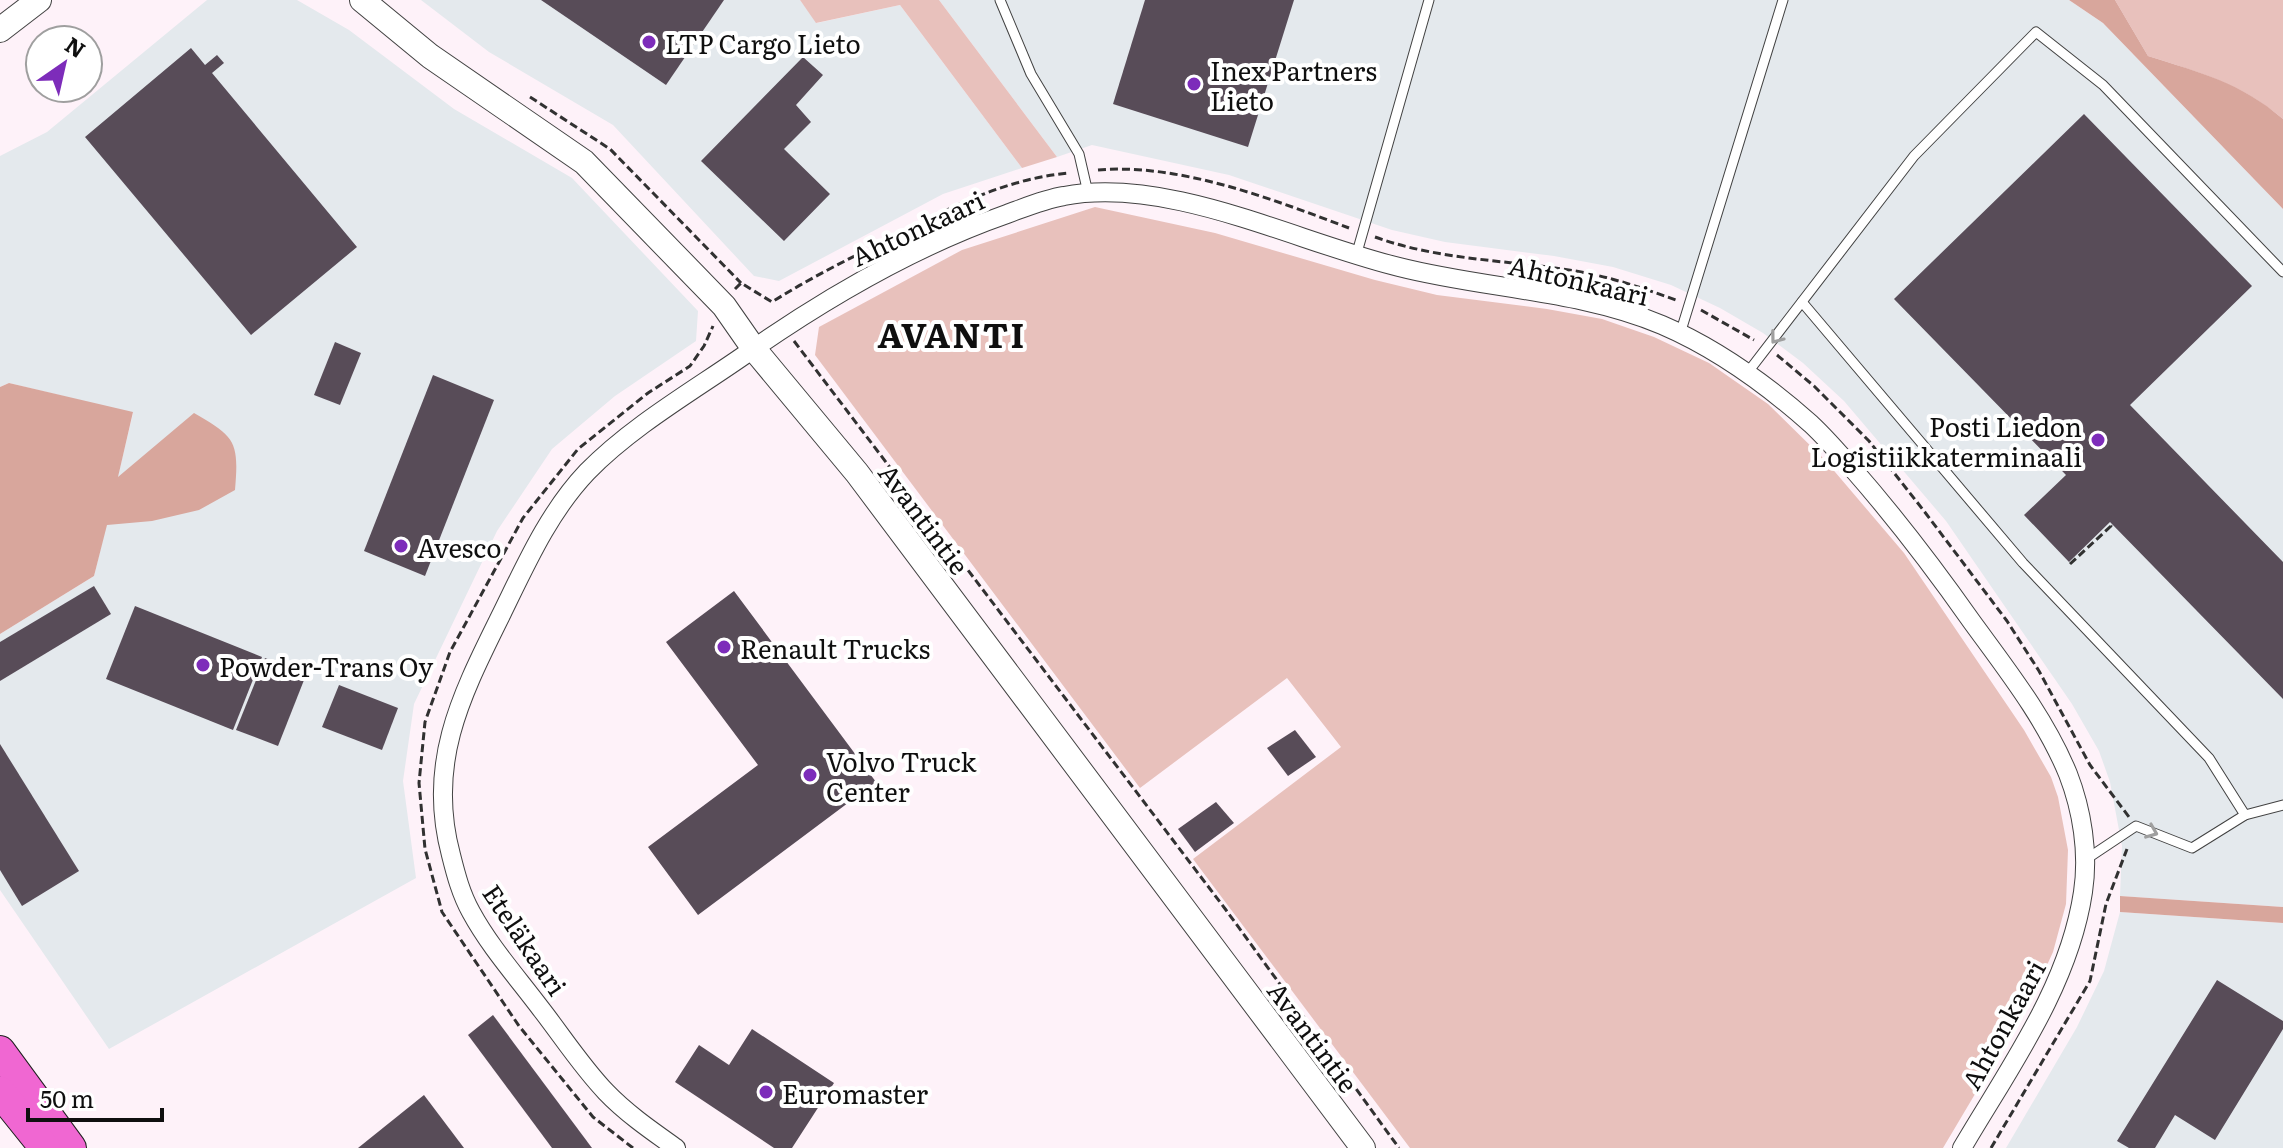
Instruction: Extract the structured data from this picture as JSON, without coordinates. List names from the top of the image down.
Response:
{
  "streets": {
    "street": ["Ahtonkaari", "Avantintie", "Eteläkaari"]
  },
  "crossings": [
    ["Ahtonkaari", "Avantintie"],
    ["Ahtonkaari", "Eteläkaari"],
    ["Avantintie", "Eteläkaari"]
  ],
  "districts": ["AVANTI"],
  "places": [
    "LTP Cargo Lieto",
    "Inex Partners Lieto",
    "Posti Liedon Logistiikkaterminaali",
    "Avesco",
    "Renault Trucks",
    "Powder-Trans Oy",
    "Volvo Truck Center",
    "Euromaster"
  ],
  "scale_bar": "50 m",
  "north": "top right"
}
